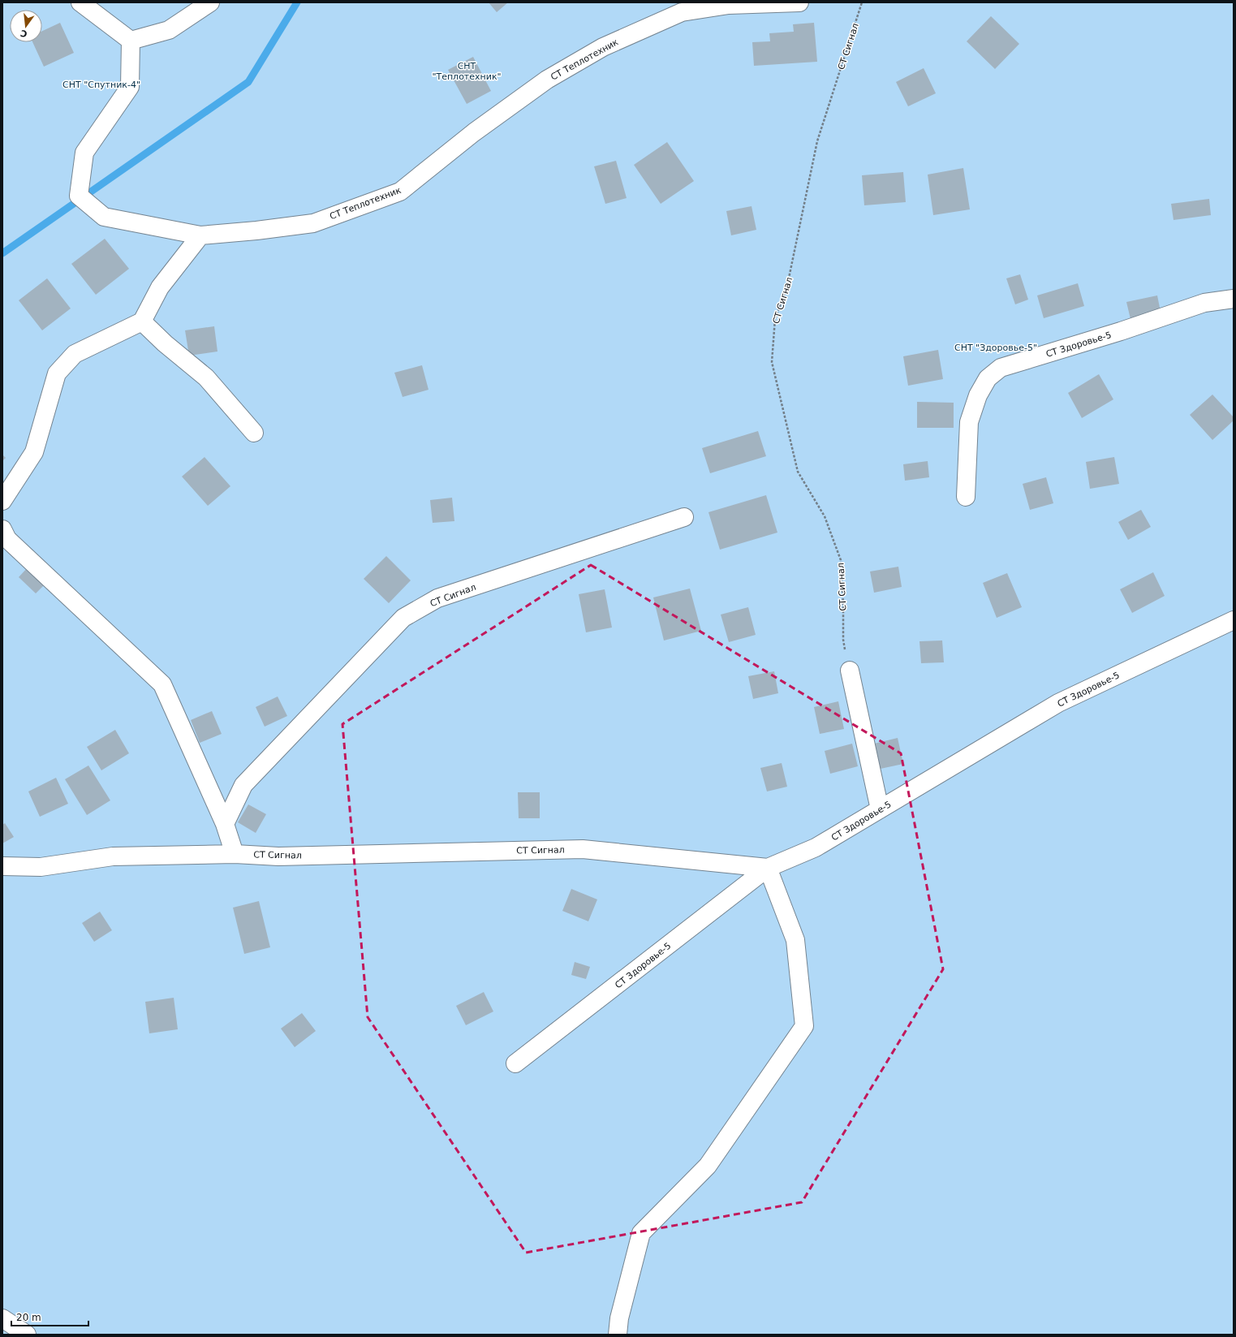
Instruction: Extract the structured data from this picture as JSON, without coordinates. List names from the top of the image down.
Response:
{
  "streets": {
    "lane": ["СТ Сигнал", "СТ Теплотехник", "СТ Здоровье-5"]
  },
  "crossings": [
    ["СТ Сигнал", "СТ Здоровье-5"]
  ],
  "parks": ["СНТ \"Теплотехник\"", "СНТ \"Спутник-4\"", "СНТ \"Здоровье-5\""],
  "scale_bar": "20 m",
  "north": "bottom"
}
